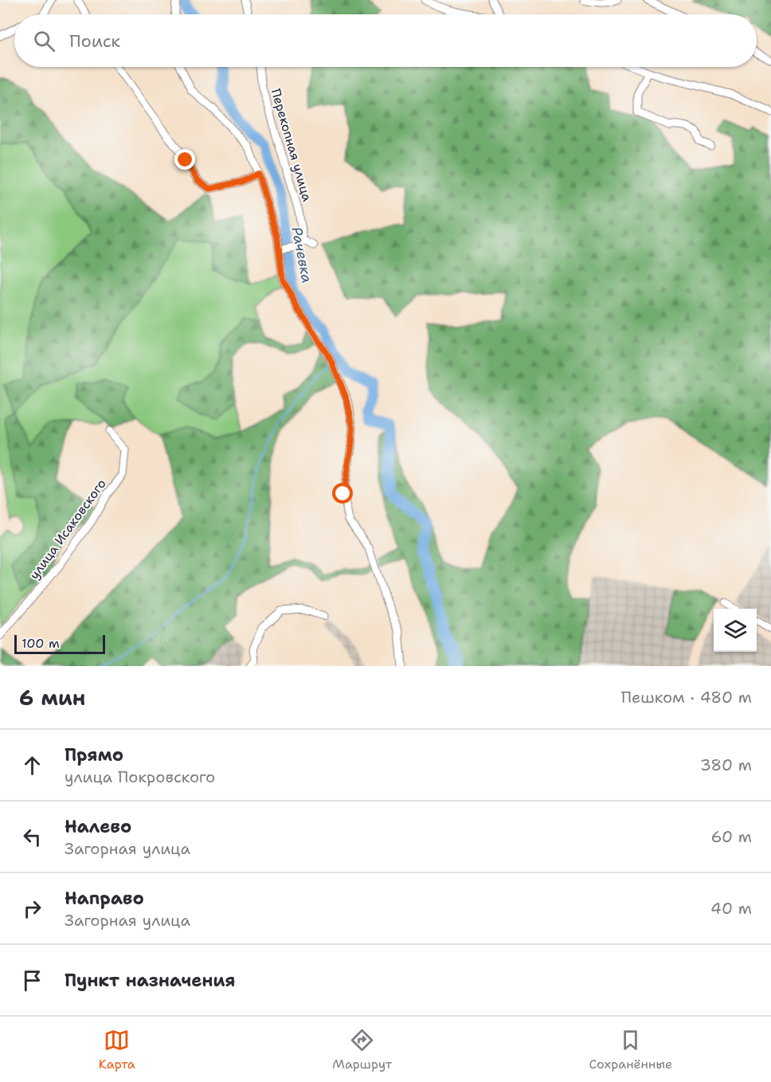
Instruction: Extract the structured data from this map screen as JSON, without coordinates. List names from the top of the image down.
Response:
{
  "streets": {
    "street": ["Перекопная улица", "улица Исаковского"]
  },
  "water": ["Рачевка"],
  "scale_bar": "100 m",
  "page": {
    "search": "Поиск",
    "scale": "100 m",
    "heading": ["6 мин", "Пешком · 480 m"],
    "list": [
      ["Прямо", "улица Покровского", "380 m"],
      ["Налево", "Загорная улица", "60 m"],
      ["Направо", "Загорная улица", "40 m"],
      "Пункт назначения"
    ],
    "nav": ["Карта", "Маршрут", "Сохранённые"]
  }
}
